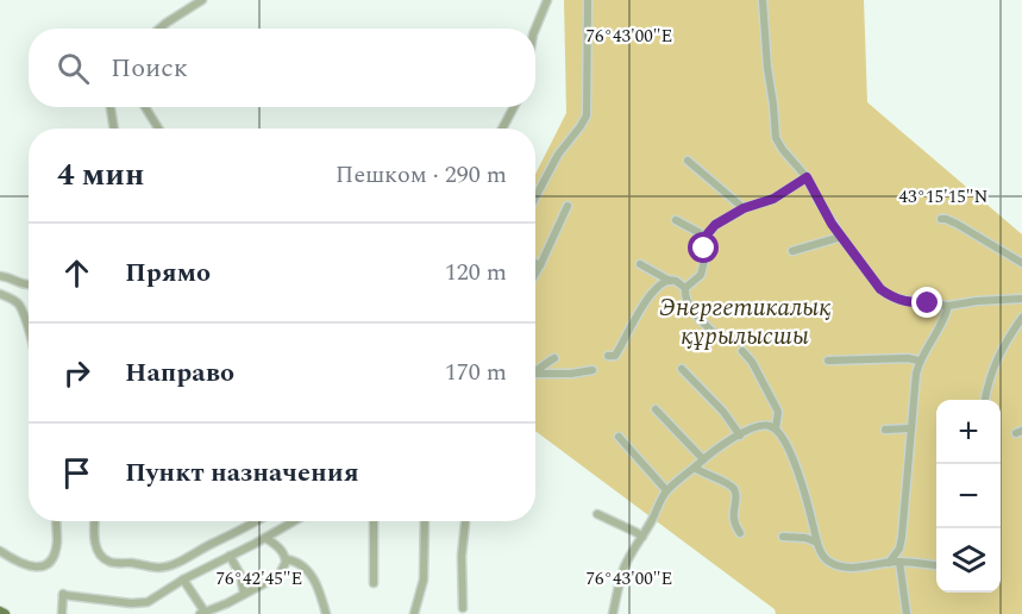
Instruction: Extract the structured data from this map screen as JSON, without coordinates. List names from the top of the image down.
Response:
{
  "parks": ["Энергетикалық құрылысшы"],
  "page": {
    "search": "Поиск",
    "heading": ["4 мин", "Пешком · 290 m"],
    "list": [
      ["Прямо", "120 m"],
      ["Направо", "170 m"],
      "Пункт назначения"
    ],
    "map_buttons": ["+", "−"]
  },
  "coordinates": ["76°43'00\"E", "43°15'15\"N", "76°42'45\"E"]
}
